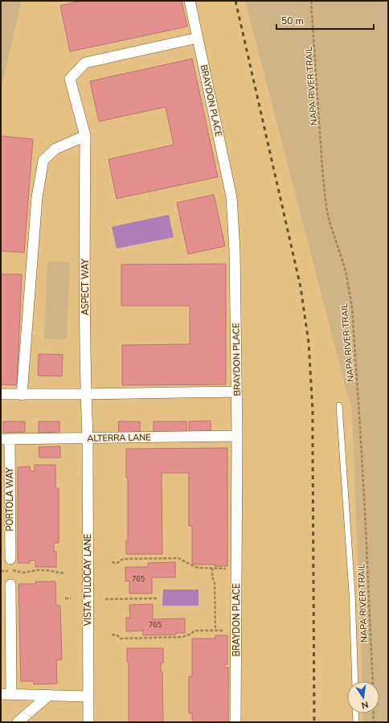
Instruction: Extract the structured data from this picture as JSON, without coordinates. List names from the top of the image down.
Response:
{
  "streets": {
    "street": [
      "BRAYDON PLACE",
      "ASPECT WAY",
      "ALTERRA LANE",
      "PORTOLA WAY",
      "VISTA TULOCAY LANE"
    ],
    "path": ["NAPA RIVER TRAIL"]
  },
  "crossings": [
    ["BRAYDON PLACE", "ASPECT WAY"],
    ["BRAYDON PLACE", "ALTERRA LANE"],
    ["ASPECT WAY", "ALTERRA LANE"],
    ["ASPECT WAY", "VISTA TULOCAY LANE"],
    ["ALTERRA LANE", "PORTOLA WAY"],
    ["ALTERRA LANE", "VISTA TULOCAY LANE"]
  ],
  "house_numbers": ["765", "765"],
  "scale_bar": "50 m",
  "north": "bottom"
}
